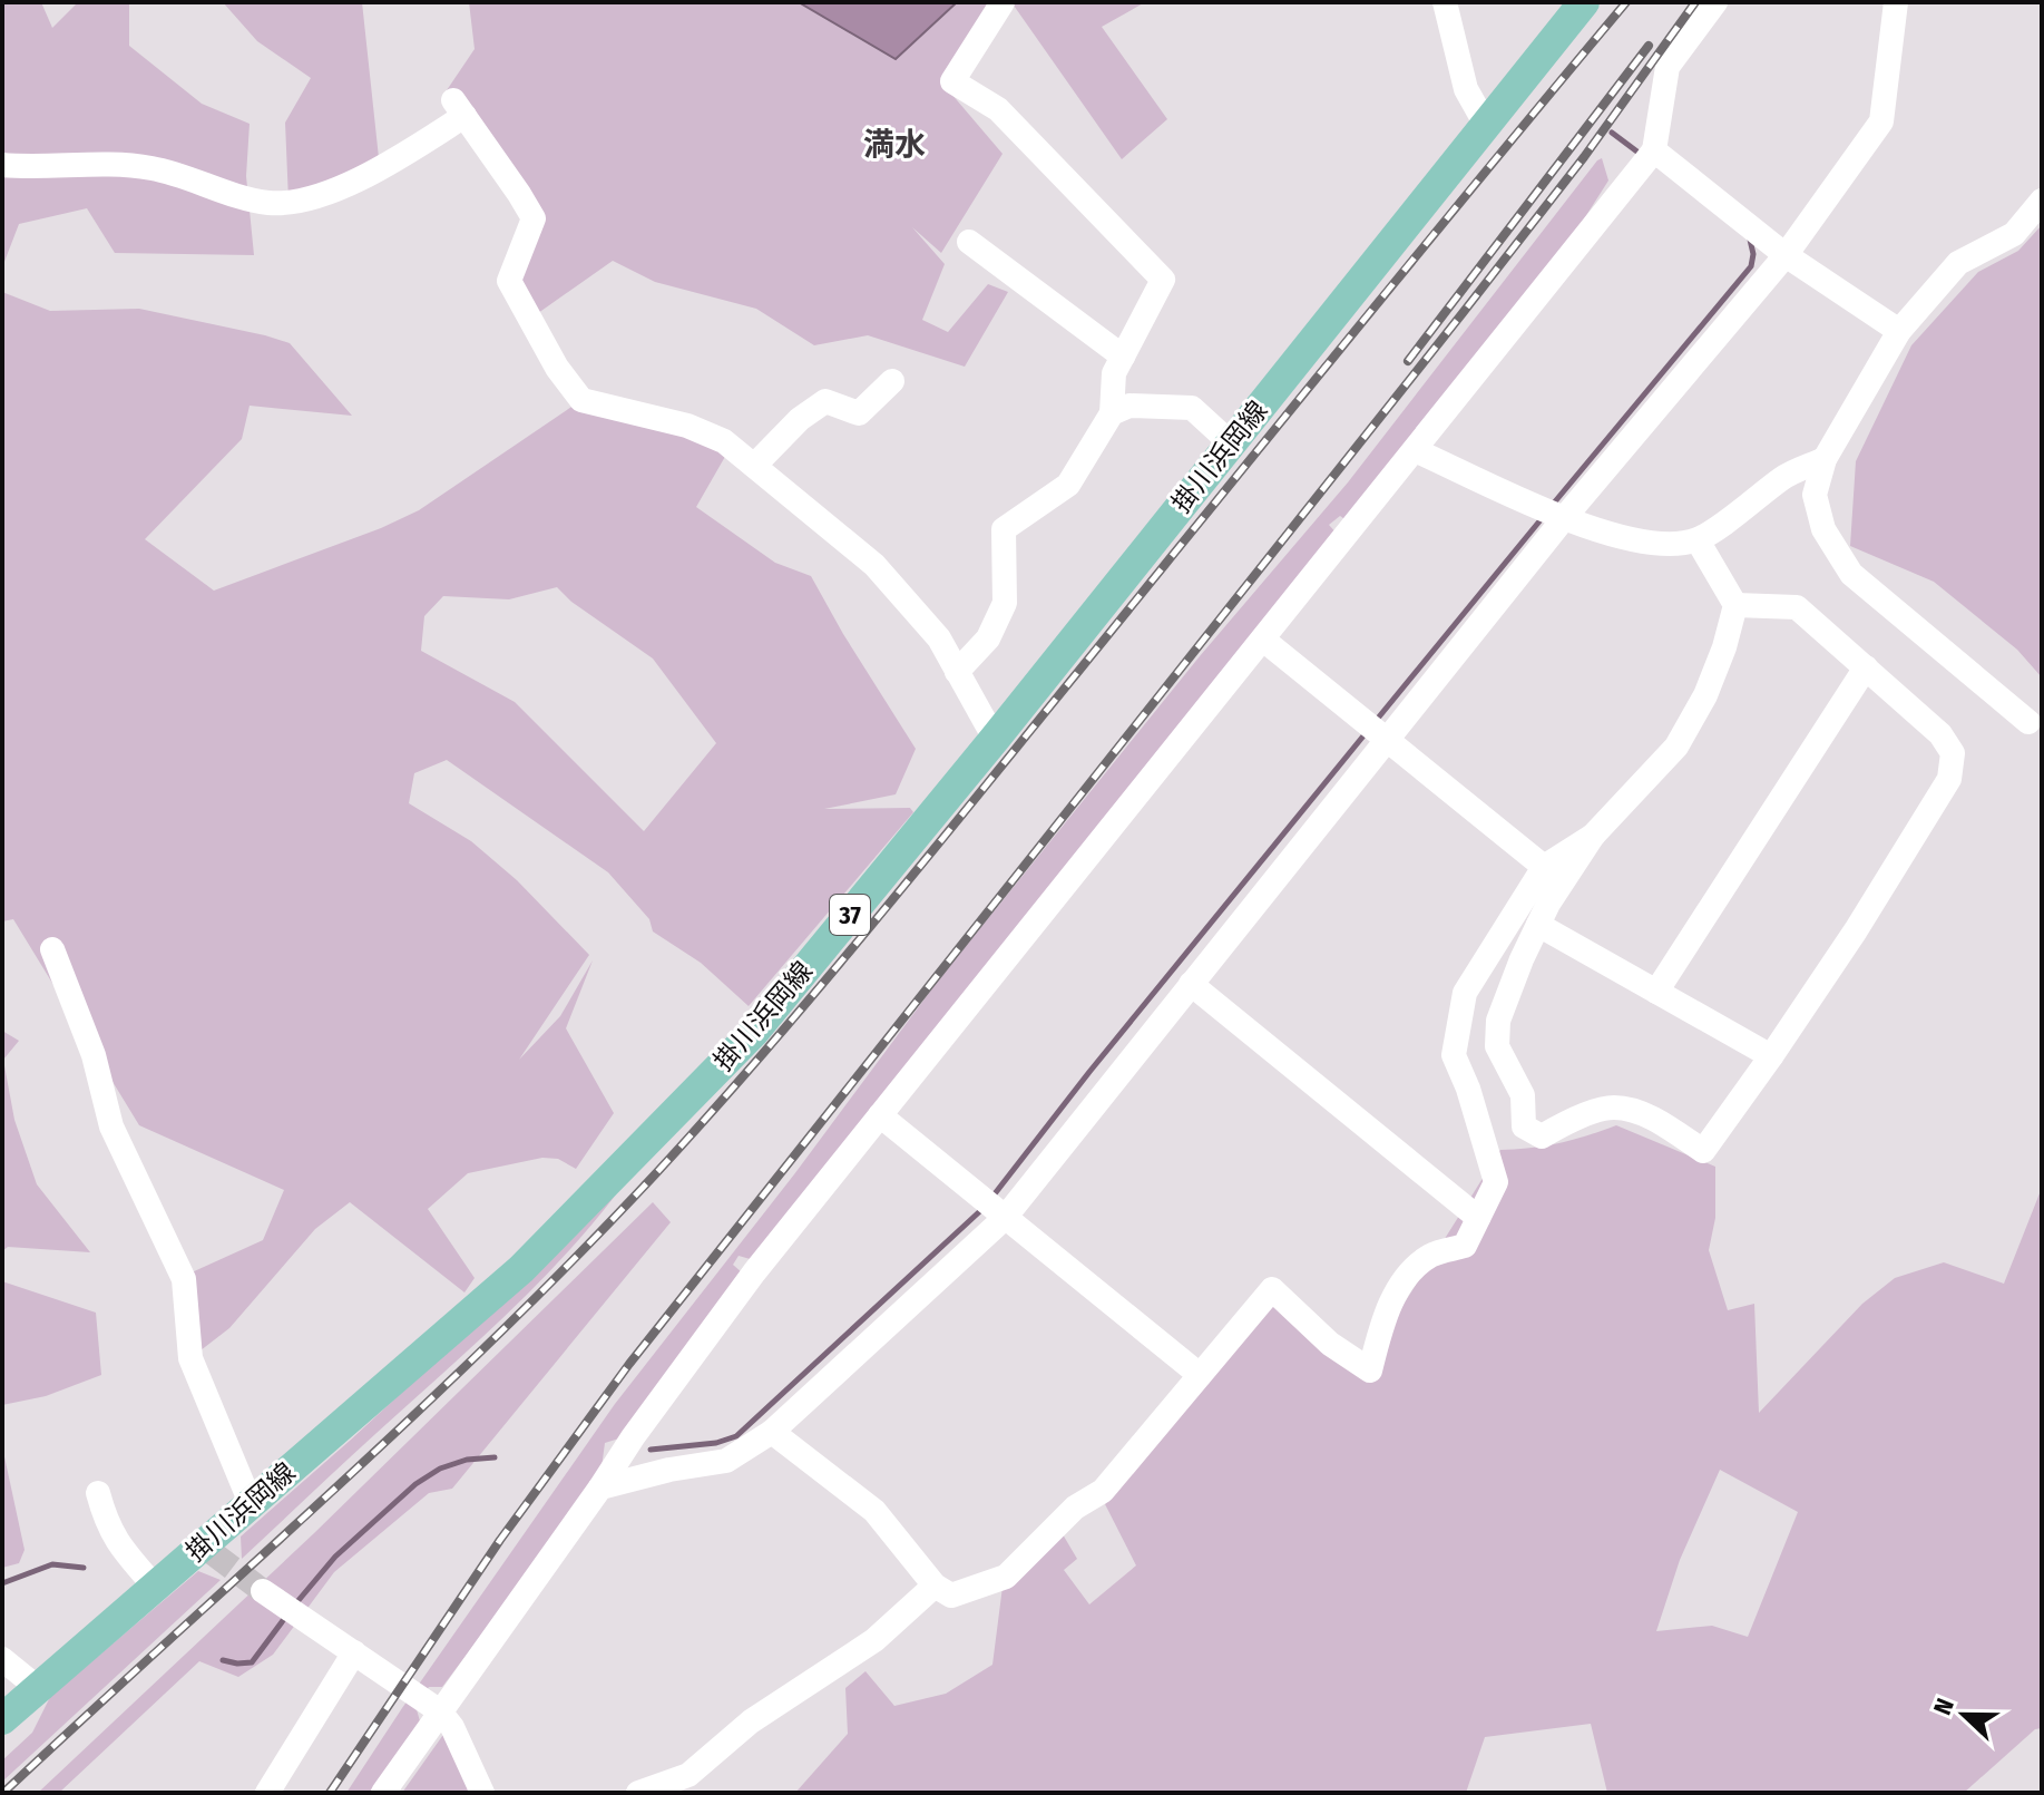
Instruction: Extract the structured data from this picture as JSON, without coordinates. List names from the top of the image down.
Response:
{
  "streets": {
    "main road": ["掛川浜岡線", "37"]
  },
  "districts": ["満水"],
  "north": "left"
}
